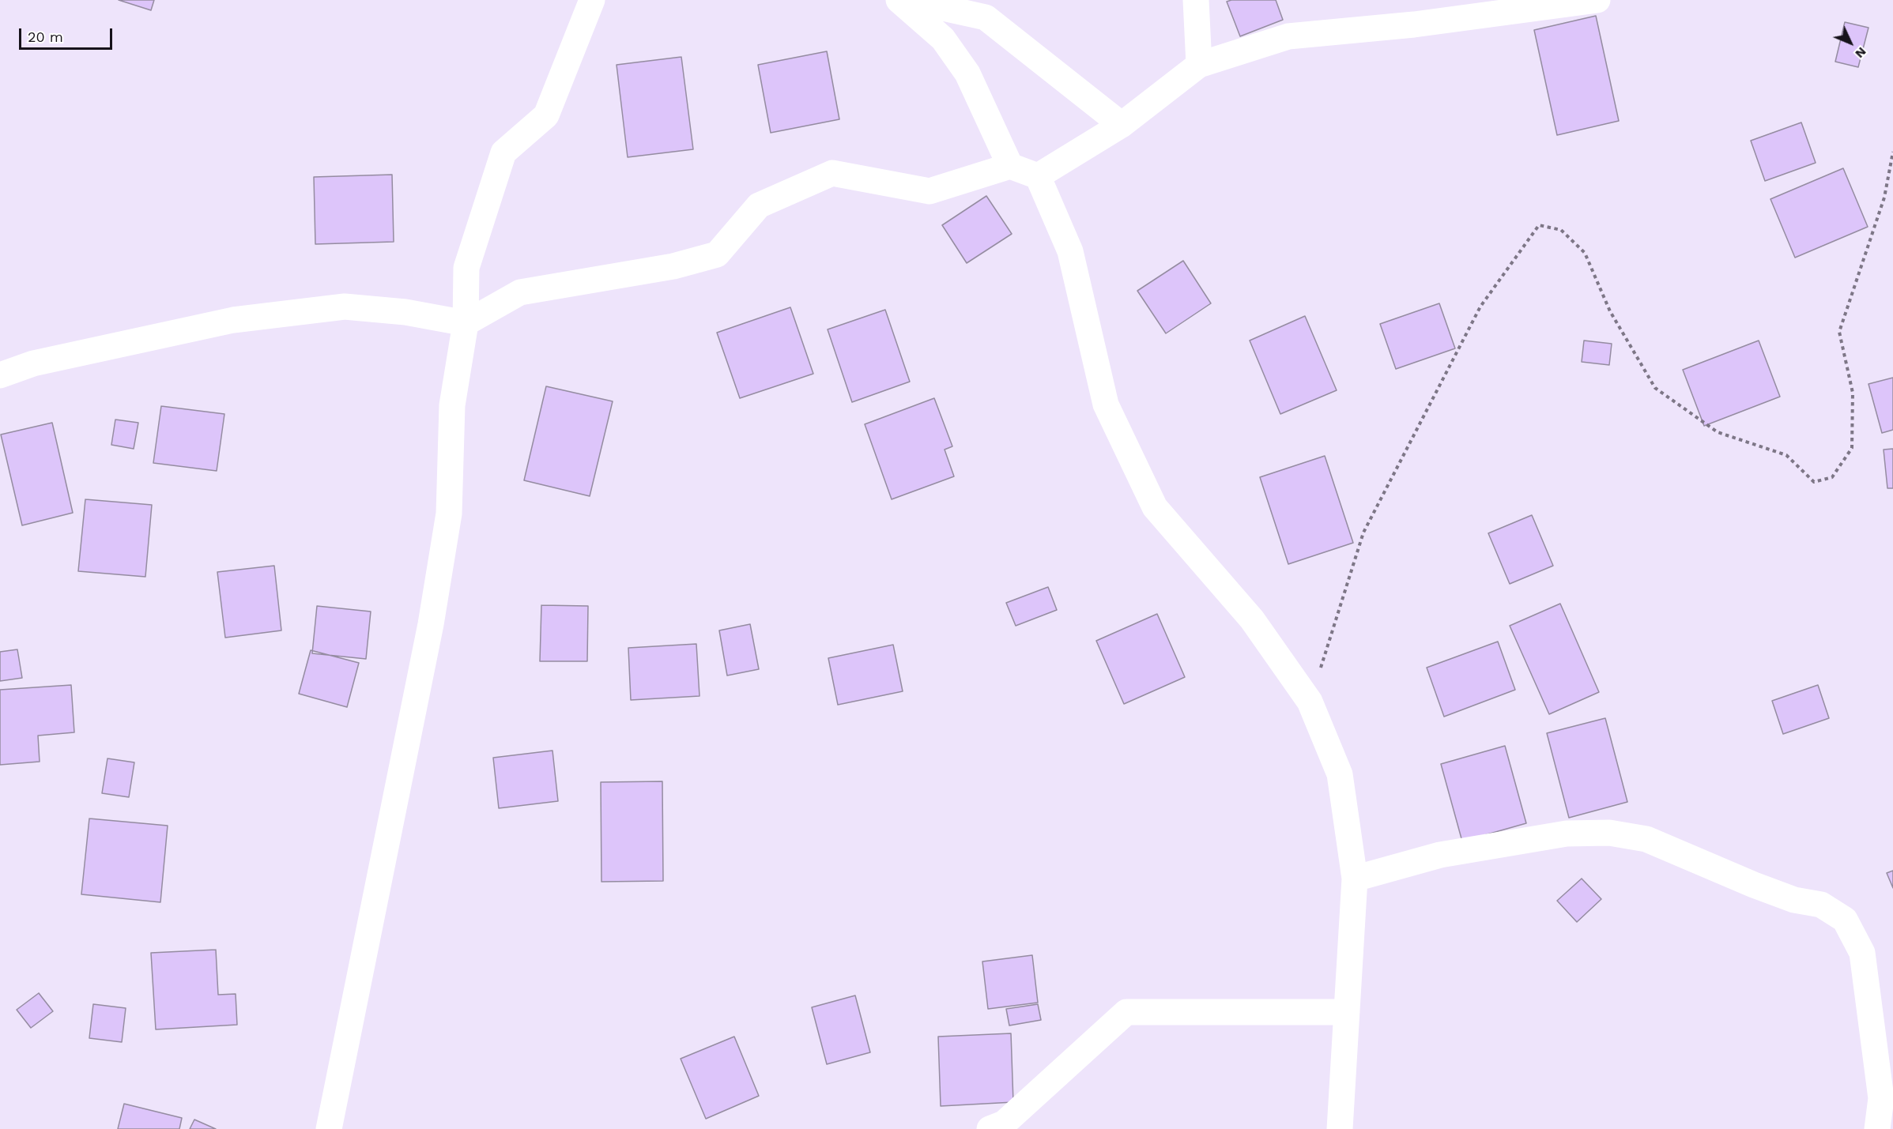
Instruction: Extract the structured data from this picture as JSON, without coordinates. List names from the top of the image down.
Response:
{
  "scale_bar": "20 m",
  "north": "bottom right"
}
